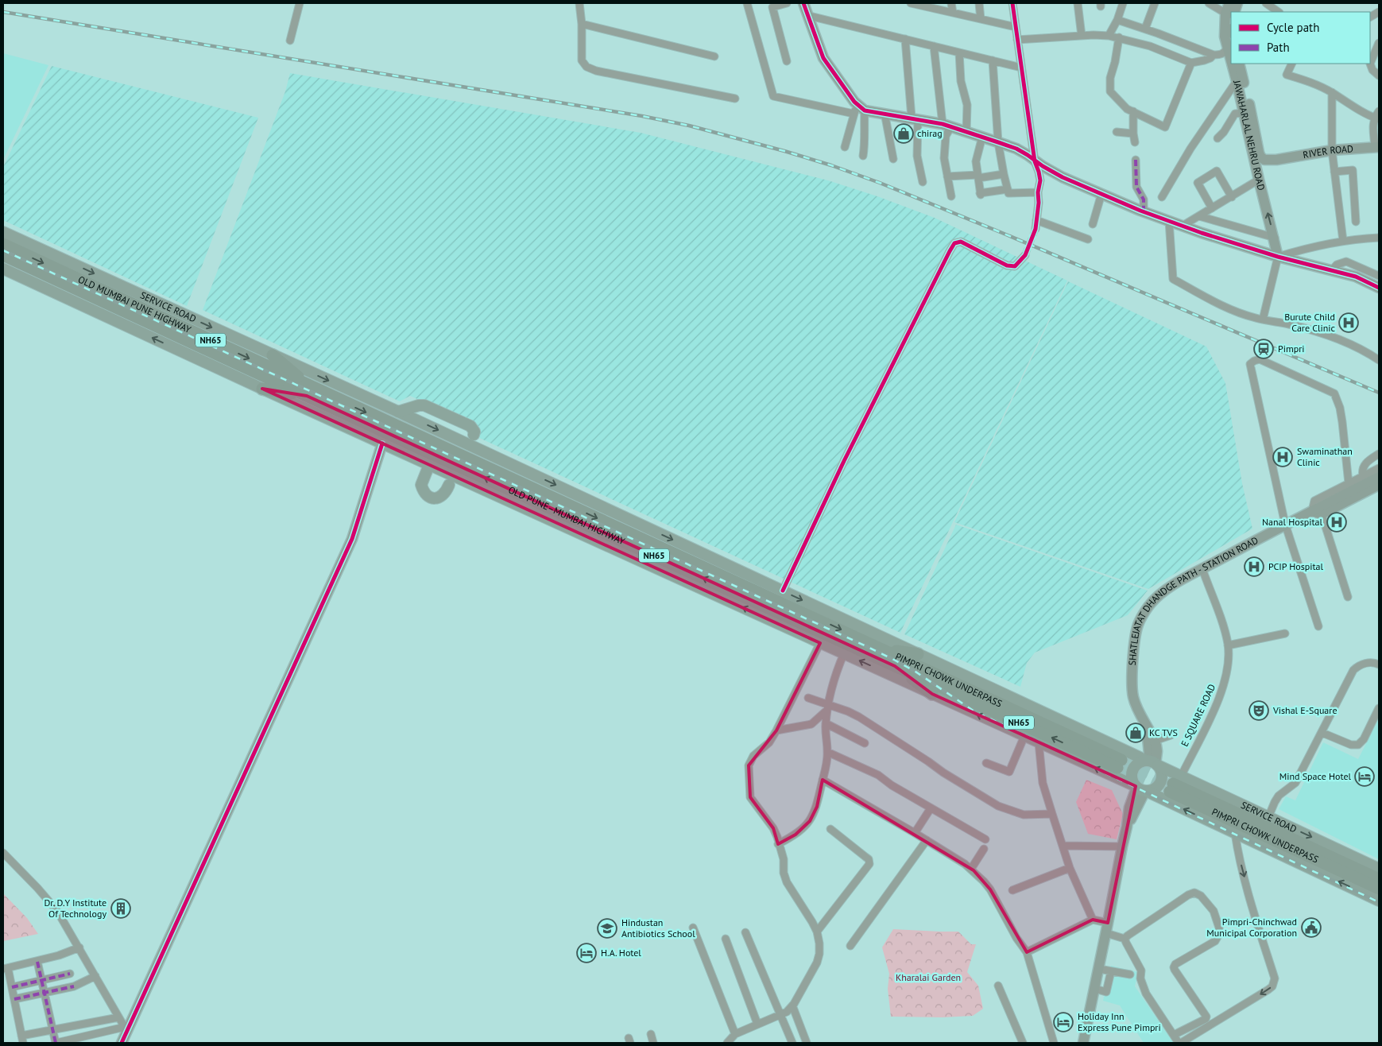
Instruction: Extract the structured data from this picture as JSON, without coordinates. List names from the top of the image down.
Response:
{
  "streets": {
    "highway": [
      "OLD MUMBAI PUNE HIGHWAY",
      "NH65",
      "OLD PUNE–MUMBAI HIGHWAY",
      "PIMPRI CHOWK UNDERPASS"
    ],
    "main road": ["SERVICE ROAD"],
    "street": [
      "JAWAHARLAL NEHRU ROAD",
      "RIVER ROAD",
      "SHATLEJATAT DHANDGE PATH - STATION ROAD",
      "E SQUARE ROAD"
    ]
  },
  "crossings": [
    ["OLD MUMBAI PUNE HIGHWAY", "OLD PUNE–MUMBAI HIGHWAY"],
    ["SERVICE ROAD", "SHATLEJATAT DHANDGE PATH - STATION ROAD"],
    ["SERVICE ROAD", "PIMPRI CHOWK UNDERPASS"],
    ["SERVICE ROAD", "E SQUARE ROAD"],
    ["OLD PUNE–MUMBAI HIGHWAY", "PIMPRI CHOWK UNDERPASS"],
    ["SHATLEJATAT DHANDGE PATH - STATION ROAD", "E SQUARE ROAD"],
    ["PIMPRI CHOWK UNDERPASS", "E SQUARE ROAD"]
  ],
  "parks": ["Kharalai Garden"],
  "places": {
    "shop": ["chirag", "KC TVS"],
    "hospital": [
      "Burute Child Care Clinic",
      "Swaminathan Clinic",
      "Nanal Hospital",
      "PCIP Hospital"
    ],
    "station": ["Pimpri"],
    "theatre": ["Vishal E-Square"],
    "hotel": ["Mind Space Hotel", "H.A. Hotel", "Holiday Inn Express Pune Pimpri"],
    "building": ["Dr. D.Y Institute Of Technology"],
    "public building": ["Pimpri-Chinchwad Municipal Corporation"],
    "school or university": ["Hindustan Antibiotics School"]
  },
  "legend": ["Cycle path", "Path"]
}
